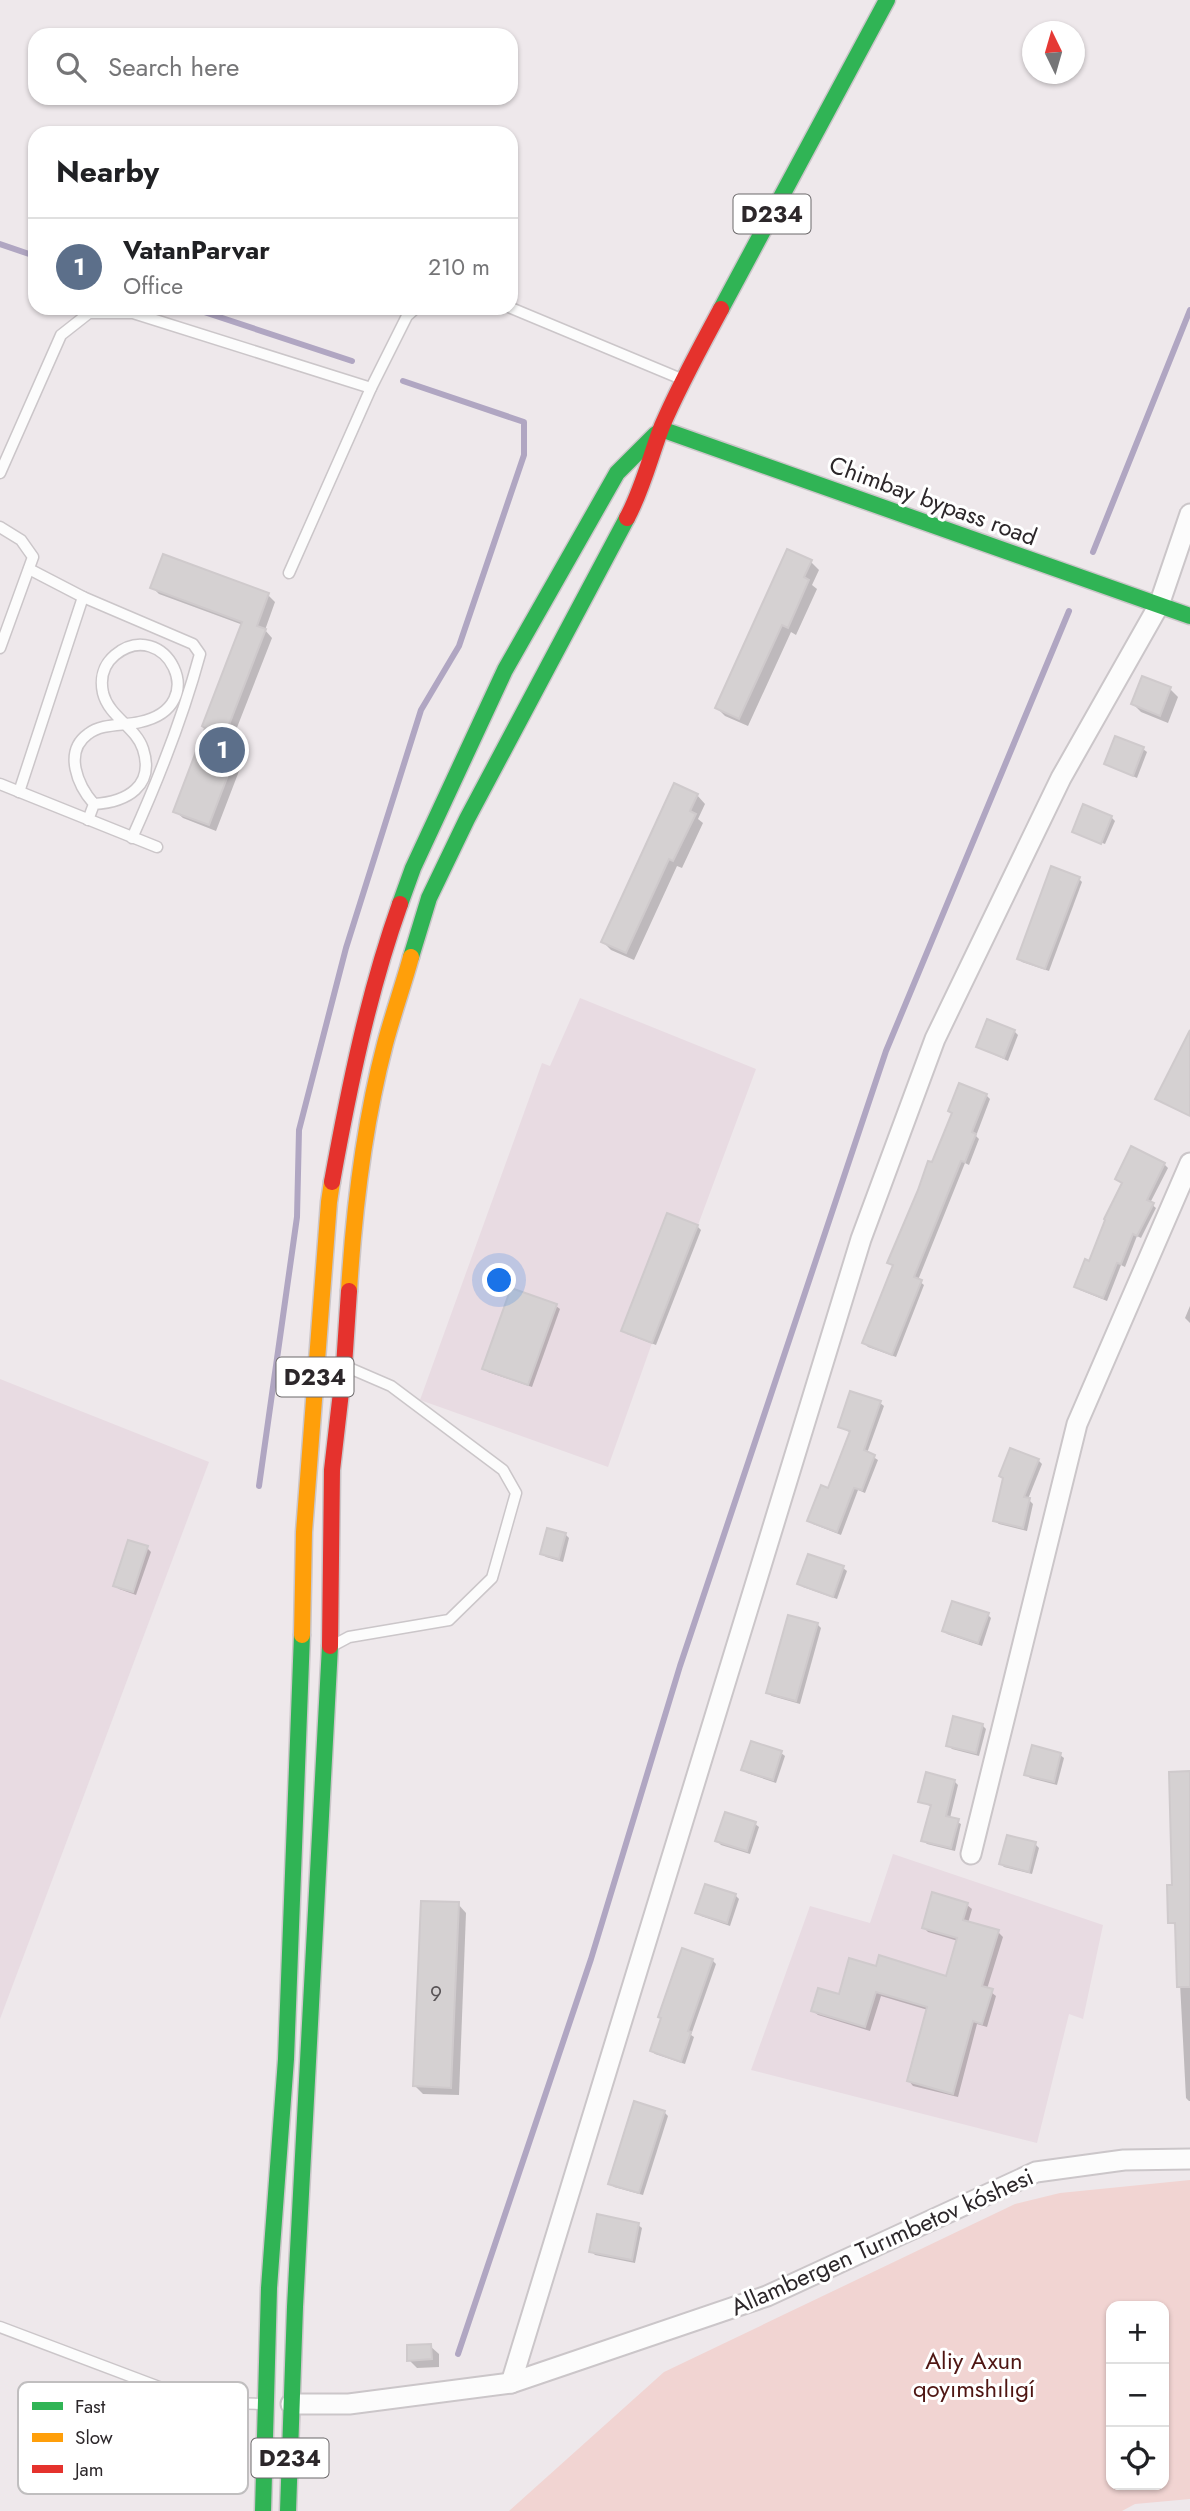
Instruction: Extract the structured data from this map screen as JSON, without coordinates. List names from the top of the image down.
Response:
{
  "streets": {
    "main road": ["D234", "Chimbay bypass road"],
    "street": ["Allambergen Turımbetov kóshesi"]
  },
  "crossings": [
    ["D234", "Chimbay bypass road"],
    ["D234", "Allambergen Turımbetov kóshesi"]
  ],
  "parks": ["Aliy Axun qoyımshılıǵı"],
  "house_numbers": ["9"],
  "legend": ["Fast", "Slow", "Jam"],
  "north": "top",
  "page": {
    "search": "Search here",
    "heading": "Nearby",
    "list": [
      {
        "mark": "1",
        "name": "VatanParvar",
        "note": "Office",
        "value": "210 m"
      }
    ],
    "pins": "1",
    "map_buttons": ["+", "−"]
  }
}
